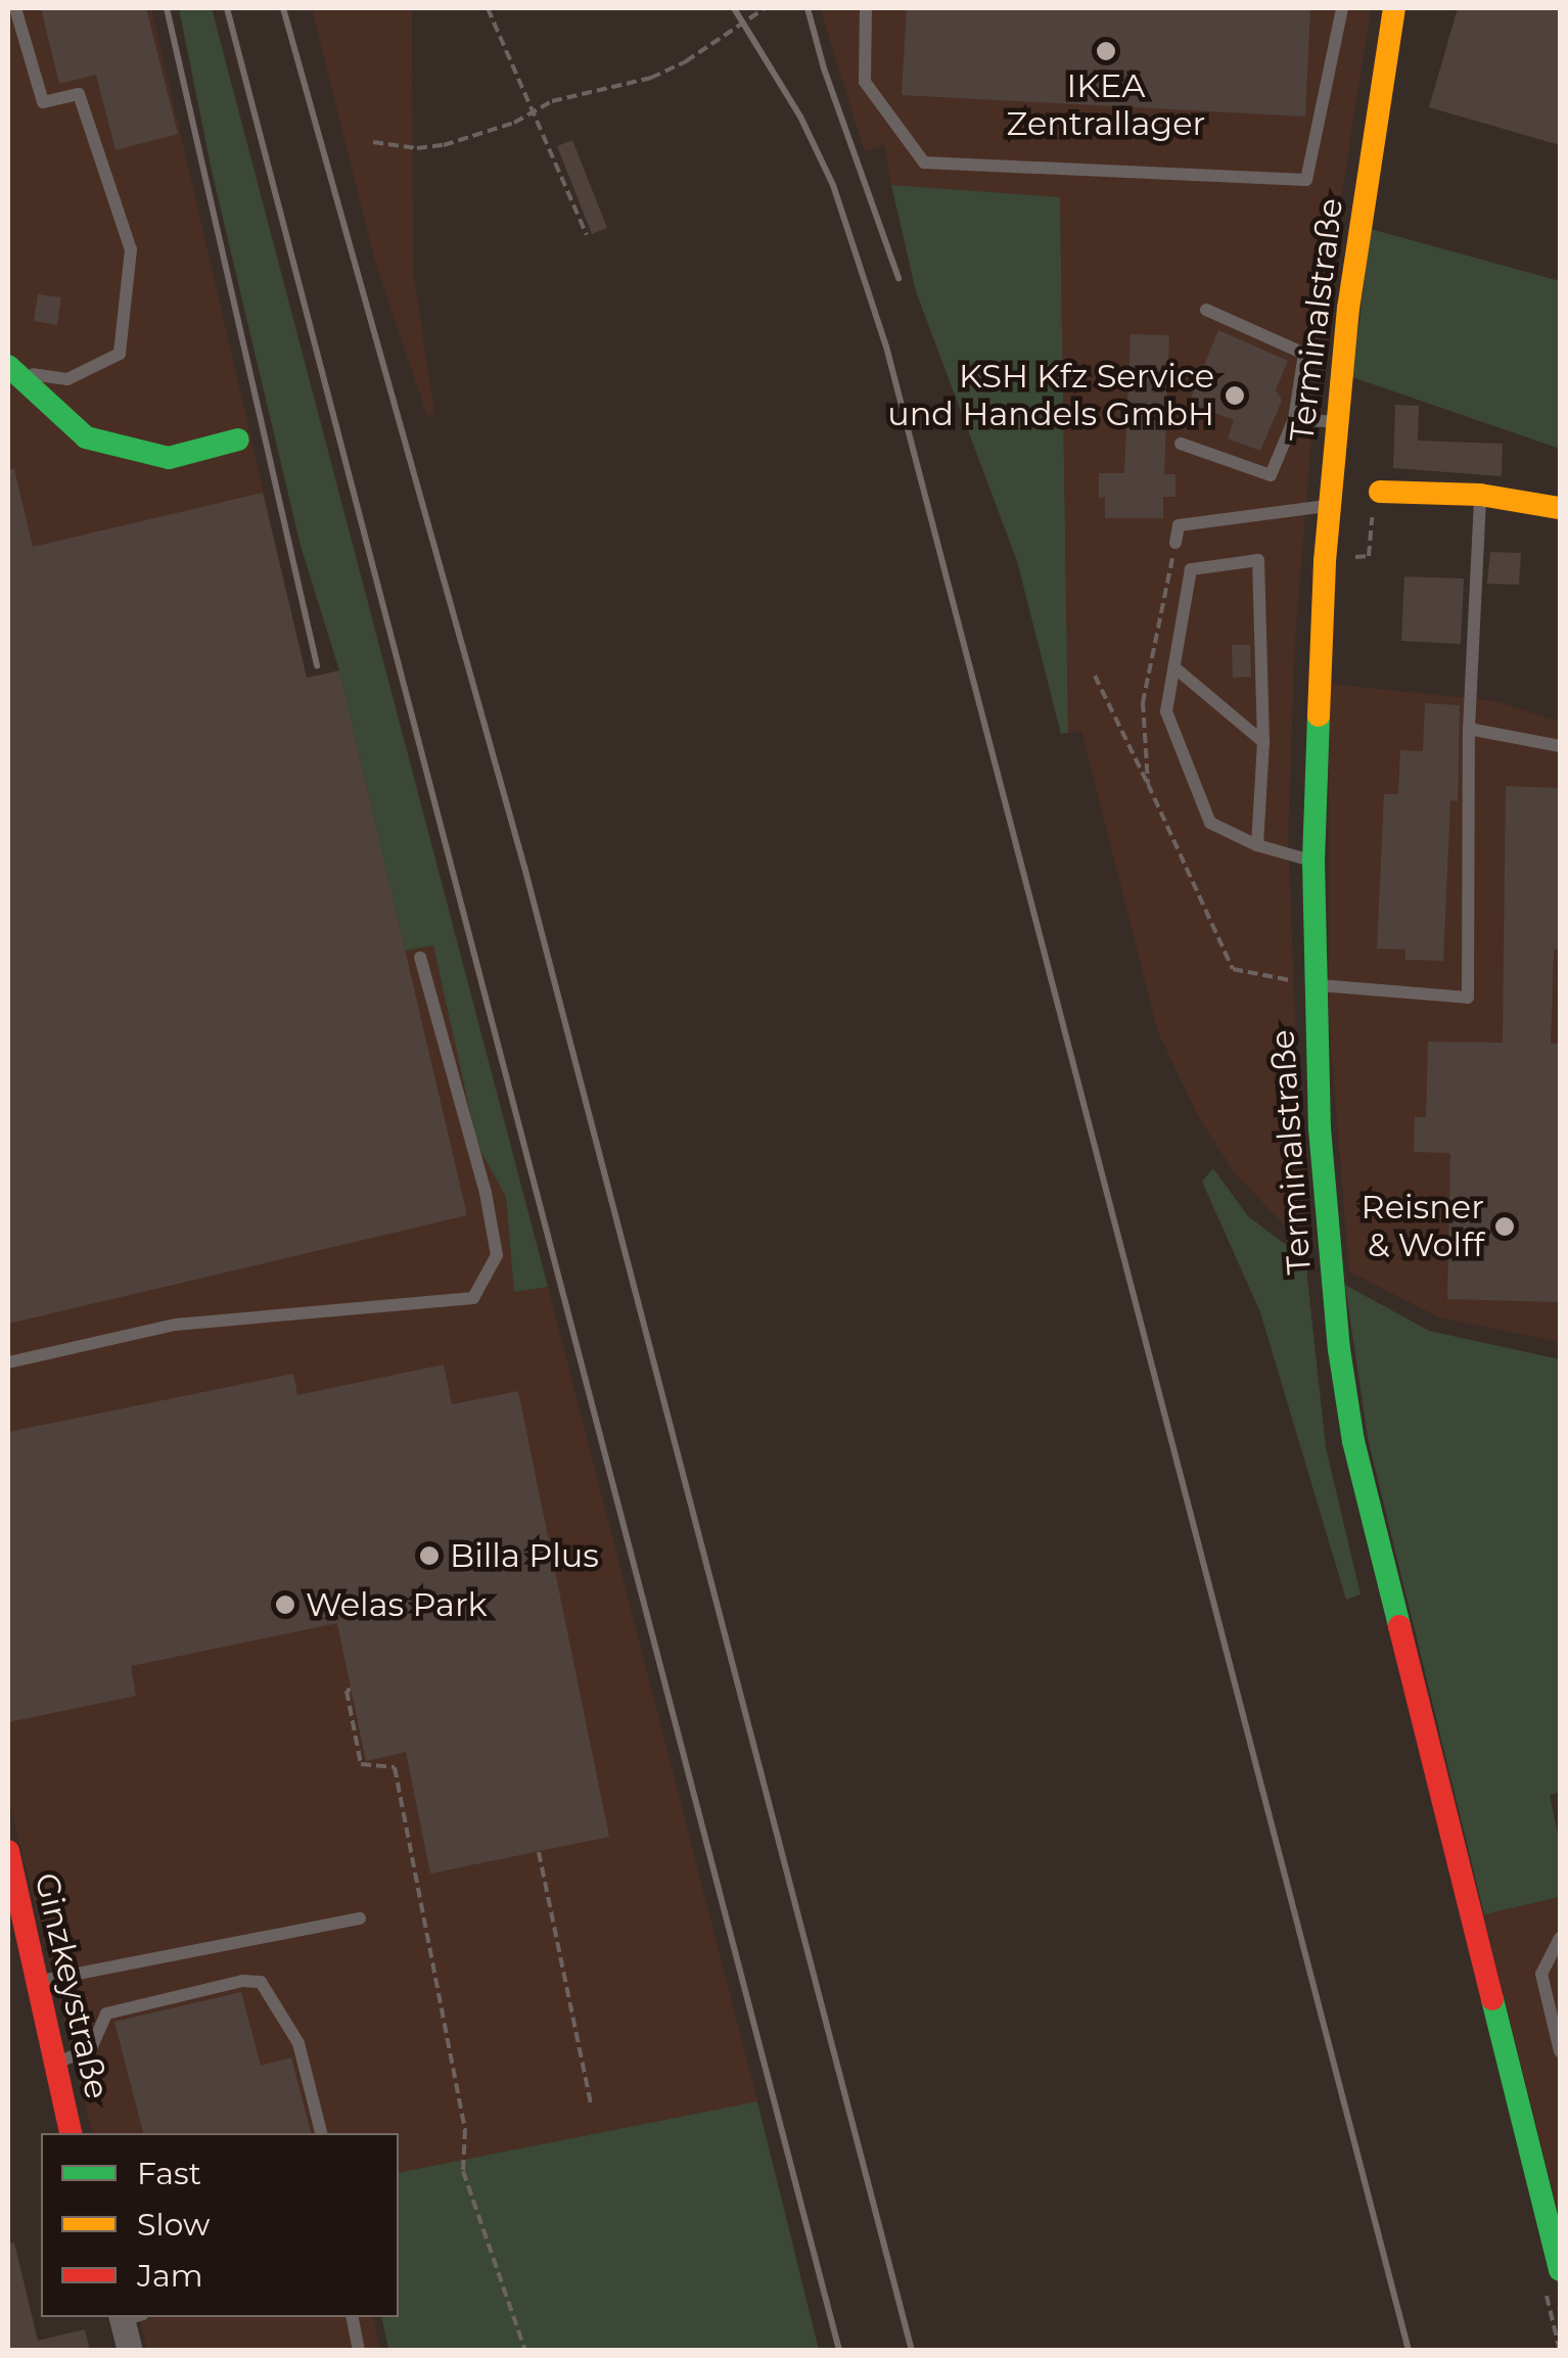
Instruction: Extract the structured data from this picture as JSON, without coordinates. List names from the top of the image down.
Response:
{
  "streets": {
    "street": ["Terminalstraße", "Ginzkeystraße"]
  },
  "places": [
    "IKEA Zentrallager",
    "KSH Kfz Service und Handels GmbH",
    "Reisner & Wolff",
    "Billa Plus",
    "Welas Park"
  ],
  "legend": ["Fast", "Slow", "Jam"]
}
